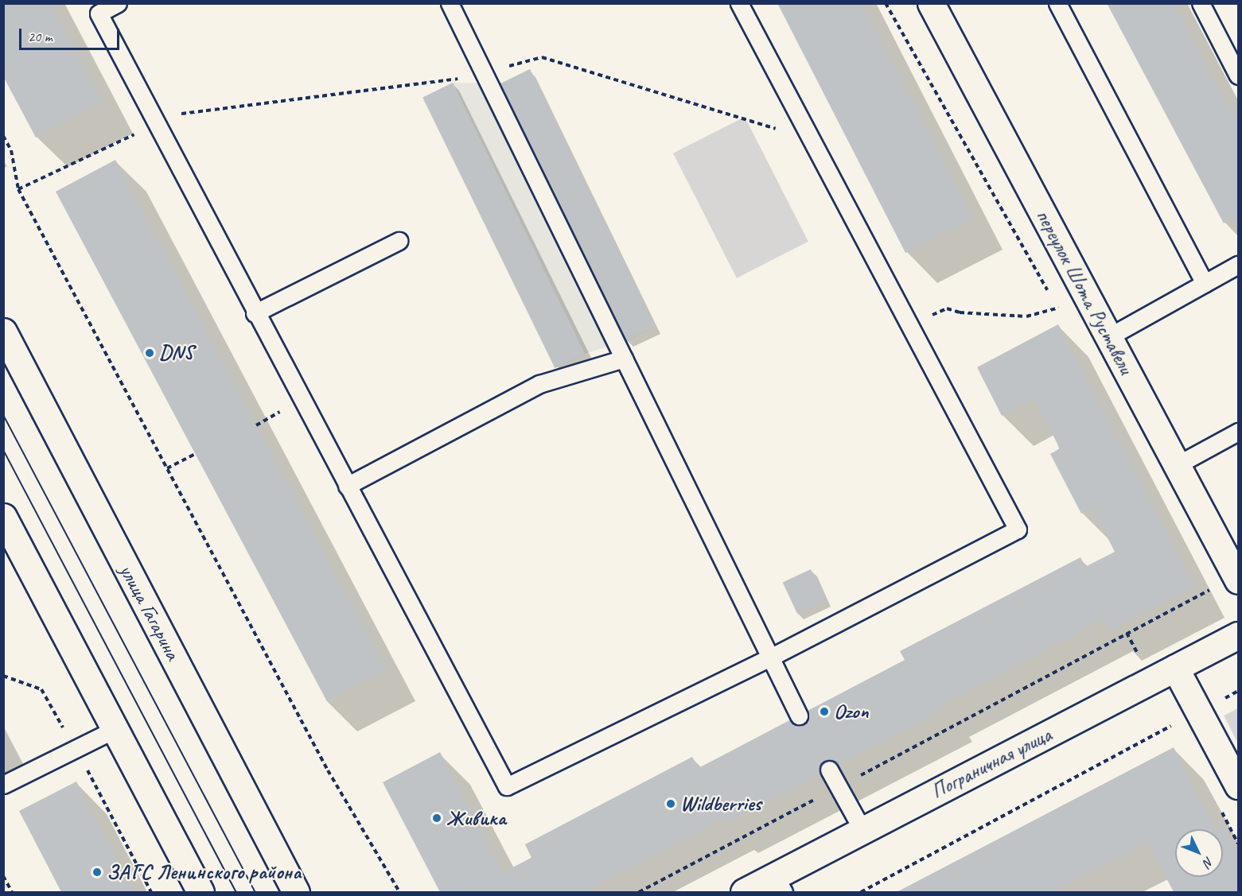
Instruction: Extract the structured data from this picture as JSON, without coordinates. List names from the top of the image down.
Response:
{
  "streets": {
    "street": ["переулок Шота Руставели", "улица Гагарина", "Пограничная улица"]
  },
  "places": [
    "DNS",
    "Ozon",
    "Wildberries",
    "Живика",
    "ЗАГС Ленинского района"
  ],
  "scale_bar": "20 m",
  "north": "bottom right"
}
